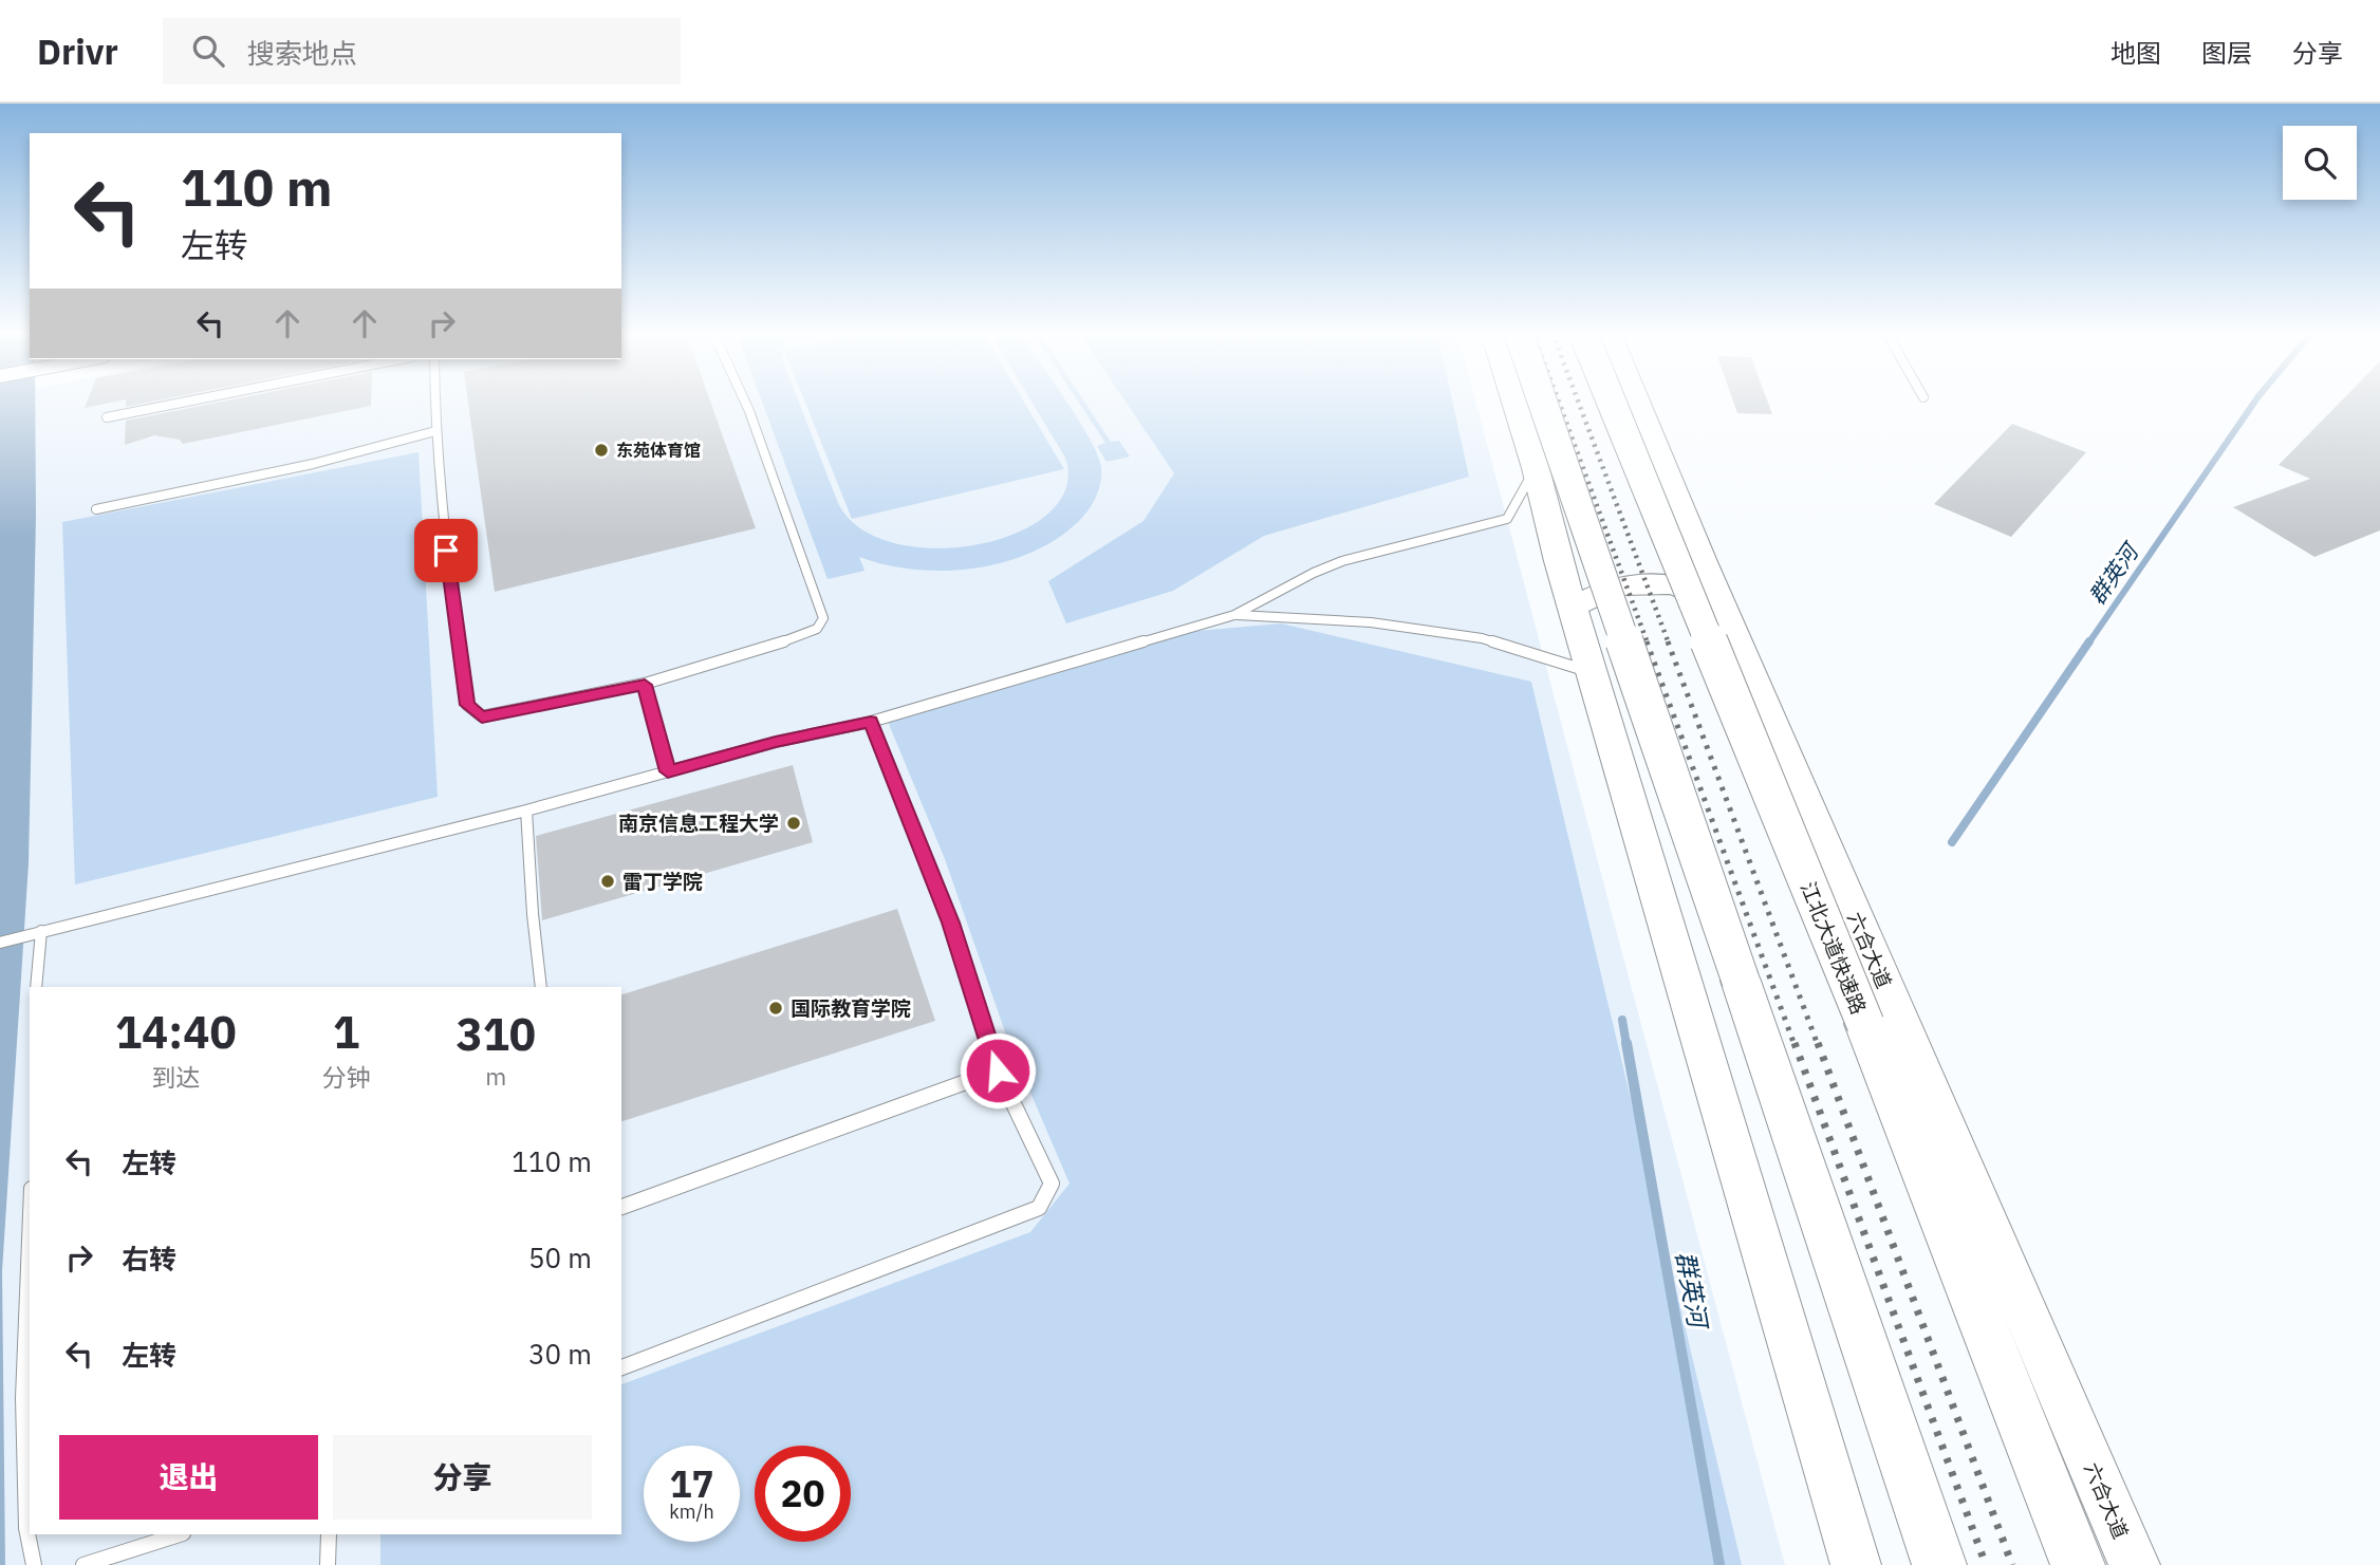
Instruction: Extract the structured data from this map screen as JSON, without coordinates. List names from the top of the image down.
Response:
{
  "streets": {
    "highway": ["江北大道快速路"],
    "main road": ["六合大道"]
  },
  "water": ["群英河"],
  "places": [
    "东苑体育馆",
    "南京信息工程大学",
    "雷丁学院",
    "国际教育学院"
  ],
  "page": {
    "header": "Drivr",
    "search": "搜索地点",
    "nav": ["地图", "图层", "分享"],
    "turn": ["110 m", "左转"],
    "eta": [
      "14:40",
      "到达",
      "1",
      "分钟",
      "310",
      "m"
    ],
    "list": [
      {
        "name": "左转",
        "value": "110 m"
      },
      {
        "name": "右转",
        "value": "50 m"
      },
      {
        "name": "左转",
        "value": "30 m"
      }
    ],
    "buttons": ["退出", "分享"],
    "speed": "17 km/h",
    "limit": "20"
  }
}
